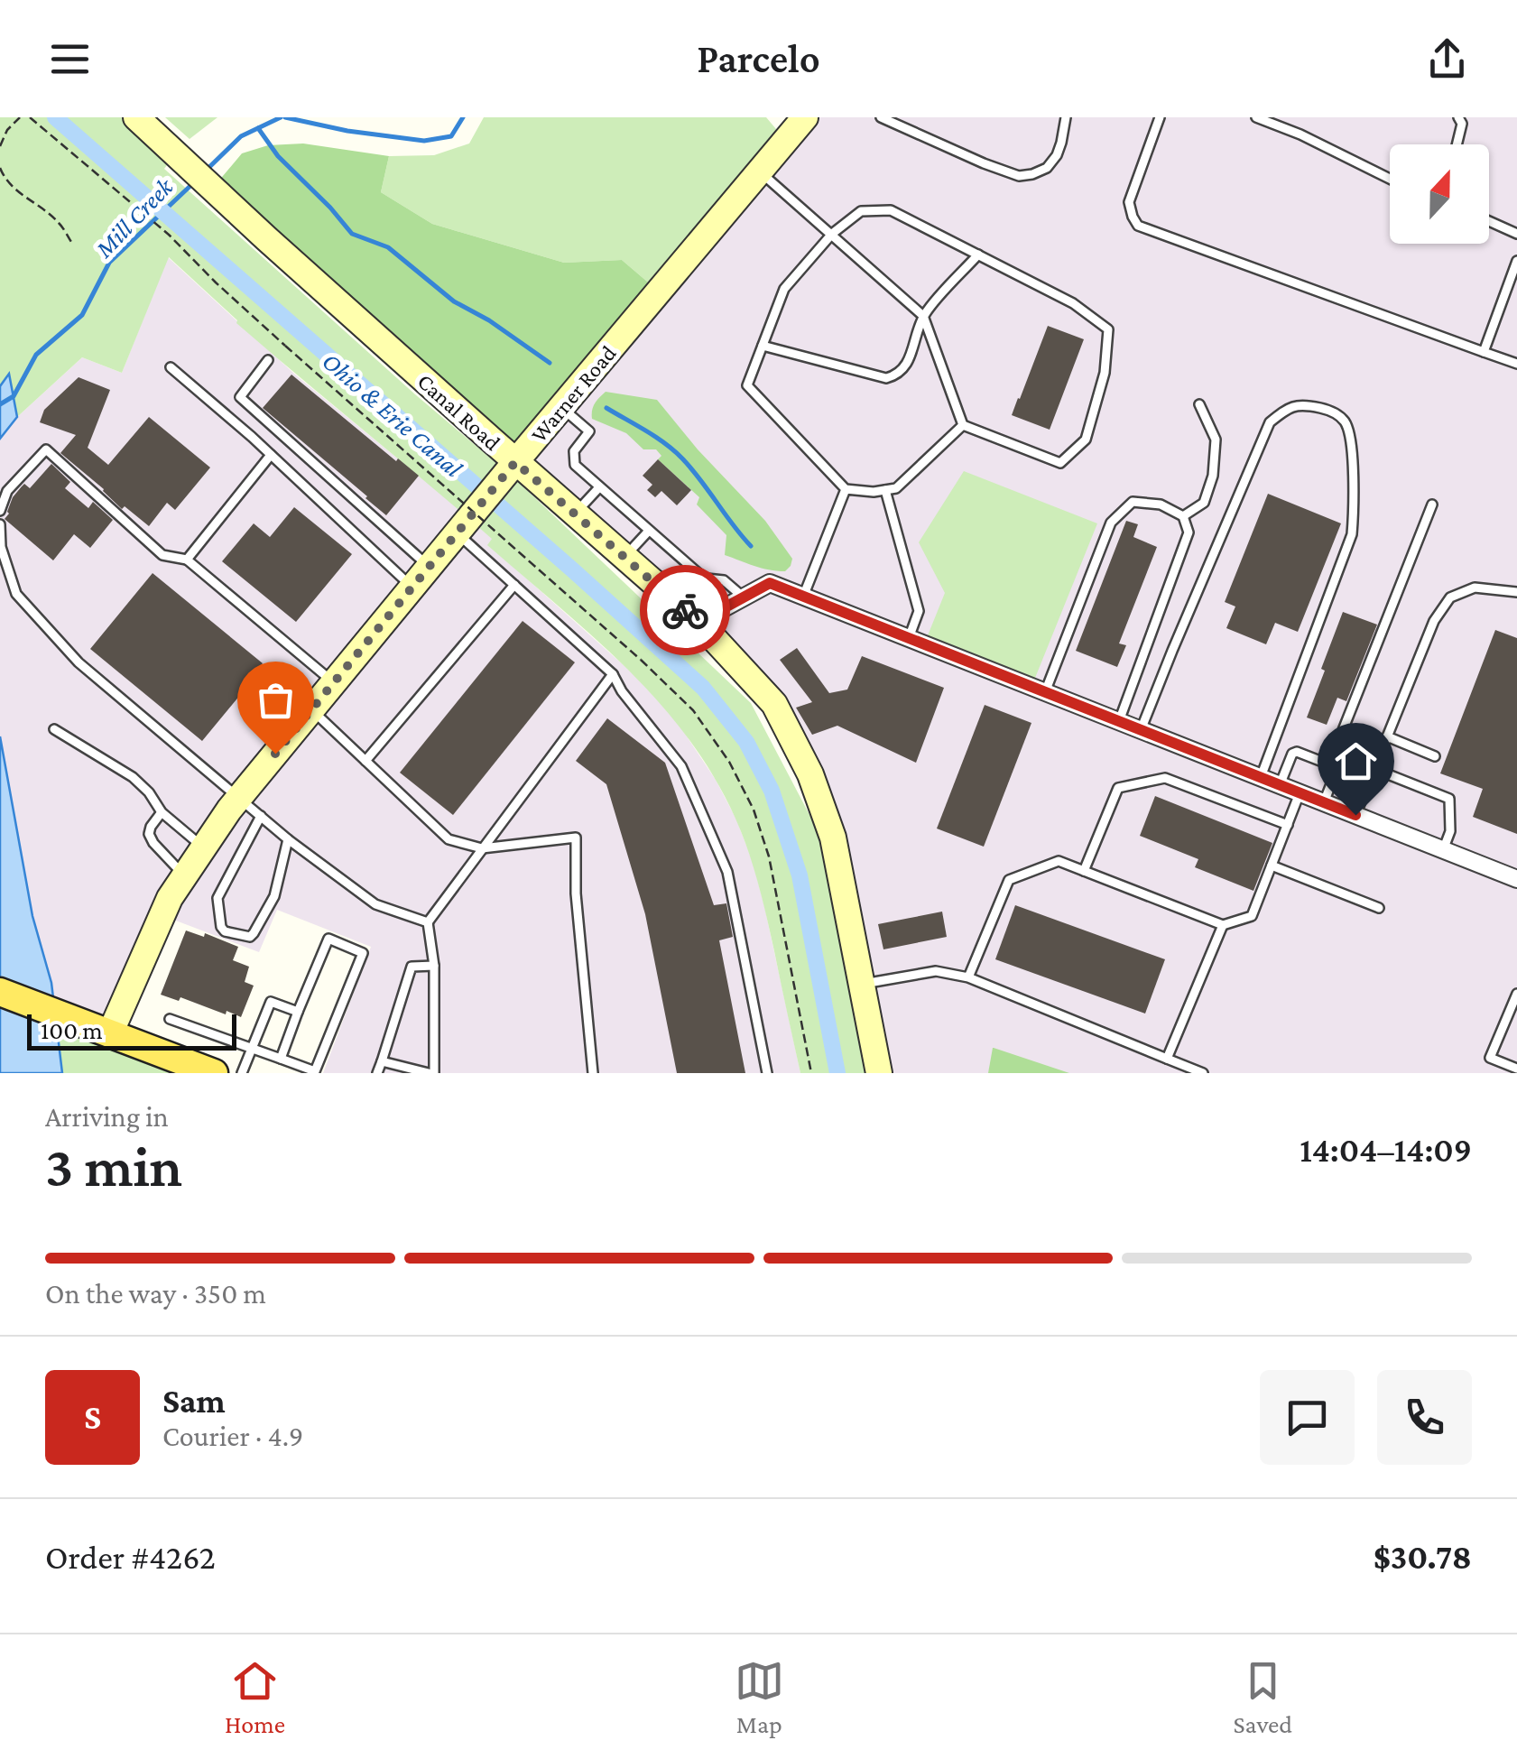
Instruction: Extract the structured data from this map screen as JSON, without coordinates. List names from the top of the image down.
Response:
{
  "streets": {
    "street": ["Warner Road", "Canal Road"]
  },
  "crossings": [
    ["Warner Road", "Canal Road"]
  ],
  "water": ["Mill Creek", "Ohio & Erie Canal"],
  "scale_bar": "100 m",
  "north": "top",
  "page": {
    "header": "Parcelo",
    "scale": "100 m",
    "heading": ["3 min", "Arriving in", "14:04–14:09"],
    "panel": [
      "Sam",
      "Courier · 4.9",
      "Order #4262",
      "$30.78"
    ],
    "bar": "On the way · 350 m",
    "round": "S",
    "tabs": ["Home", "Map", "Saved"]
  }
}
